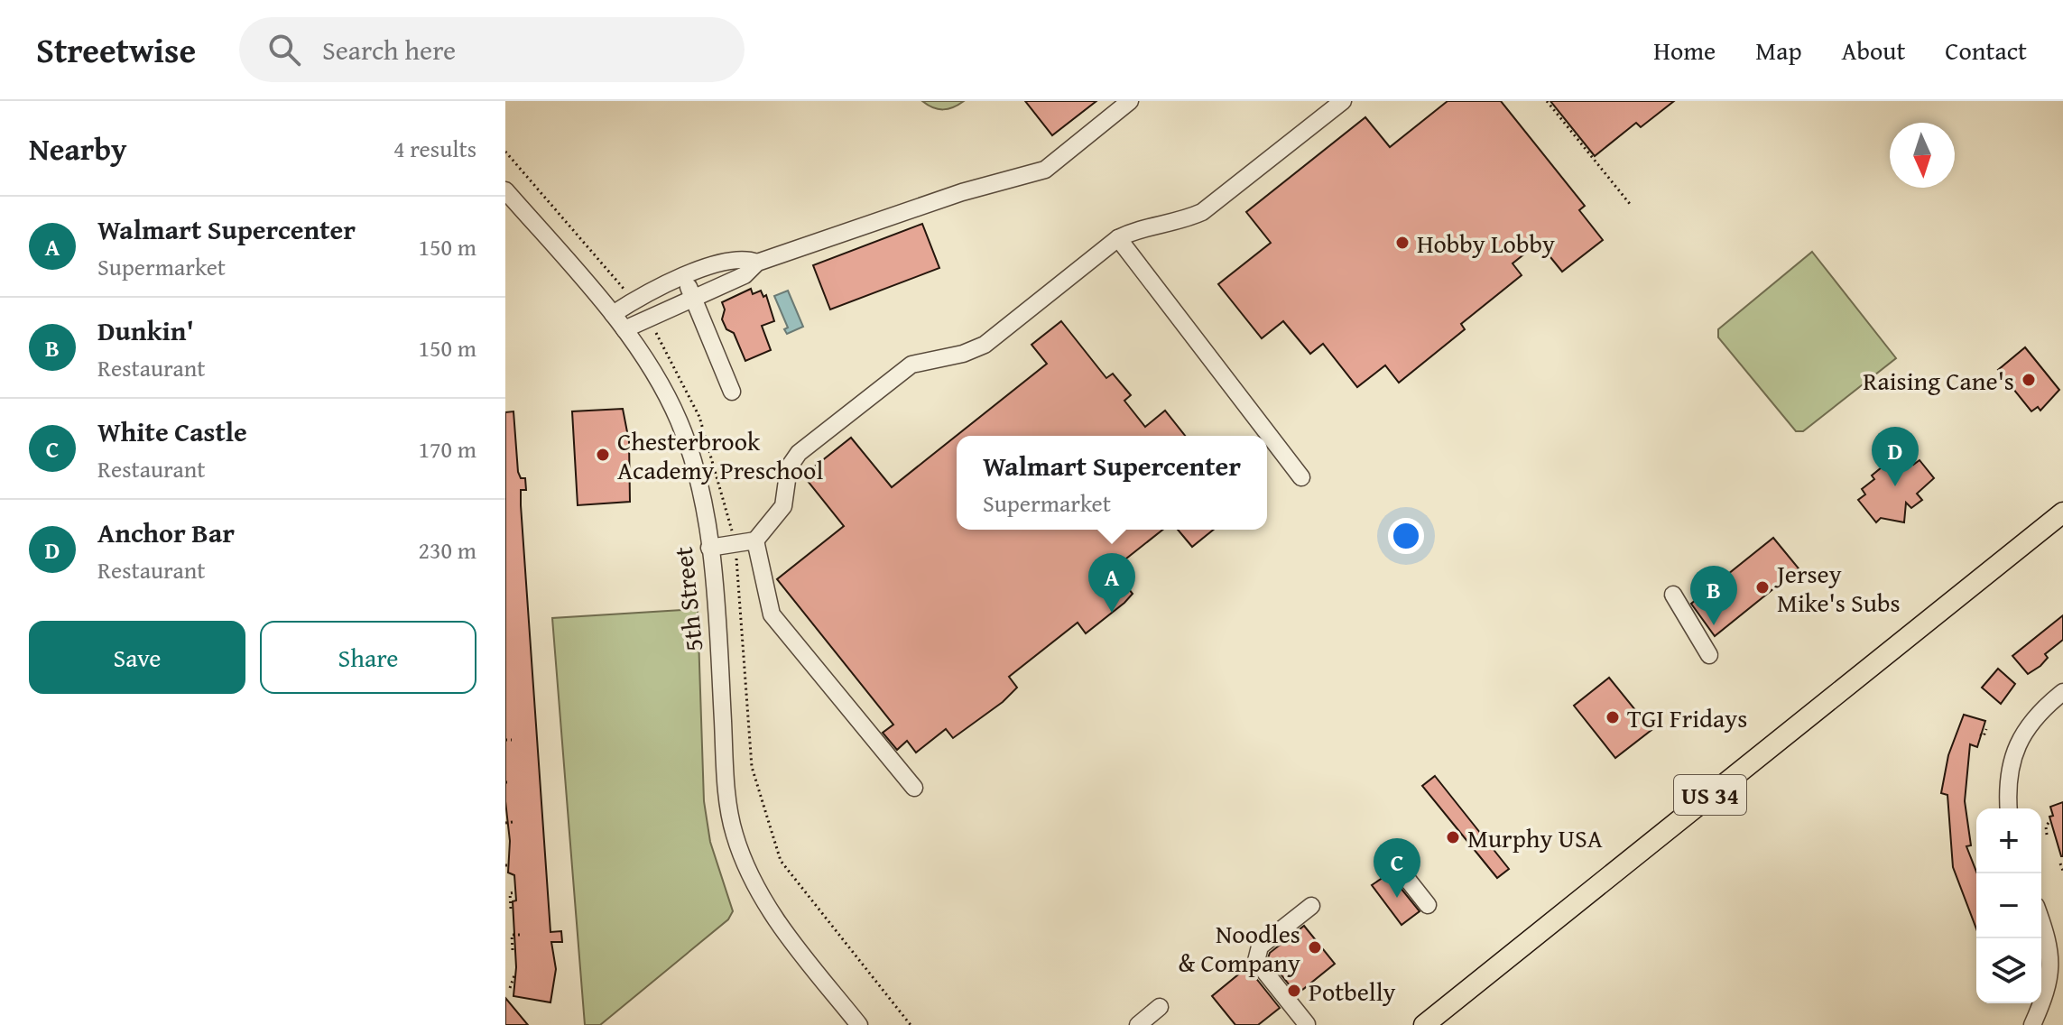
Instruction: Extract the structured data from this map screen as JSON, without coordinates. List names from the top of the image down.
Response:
{
  "streets": {
    "main road": ["US 34"],
    "street": ["5th Street"]
  },
  "places": [
    "Hobby Lobby",
    "Raising Cane's",
    "Chesterbrook Academy Preschool",
    "Jersey Mike's Subs",
    "TGI Fridays",
    "Murphy USA",
    "Noodles & Company",
    "Potbelly"
  ],
  "north": "bottom",
  "page": {
    "header": "Streetwise",
    "search": "Search here",
    "nav": [
      "Home",
      "Map",
      "About",
      "Contact"
    ],
    "heading": ["Nearby", "4 results"],
    "list": [
      {
        "mark": "A",
        "name": "Walmart Supercenter",
        "note": "Supermarket",
        "value": "150 m"
      },
      {
        "mark": "B",
        "name": "Dunkin'",
        "note": "Restaurant",
        "value": "150 m"
      },
      {
        "mark": "C",
        "name": "White Castle",
        "note": "Restaurant",
        "value": "170 m"
      },
      {
        "mark": "D",
        "name": "Anchor Bar",
        "note": "Restaurant",
        "value": "230 m"
      }
    ],
    "pins": [
      "D",
      "A",
      "B",
      "C"
    ],
    "popup": ["Walmart Supercenter", "Supermarket"],
    "buttons": ["Save", "Share"],
    "map_buttons": ["+", "−"]
  }
}
